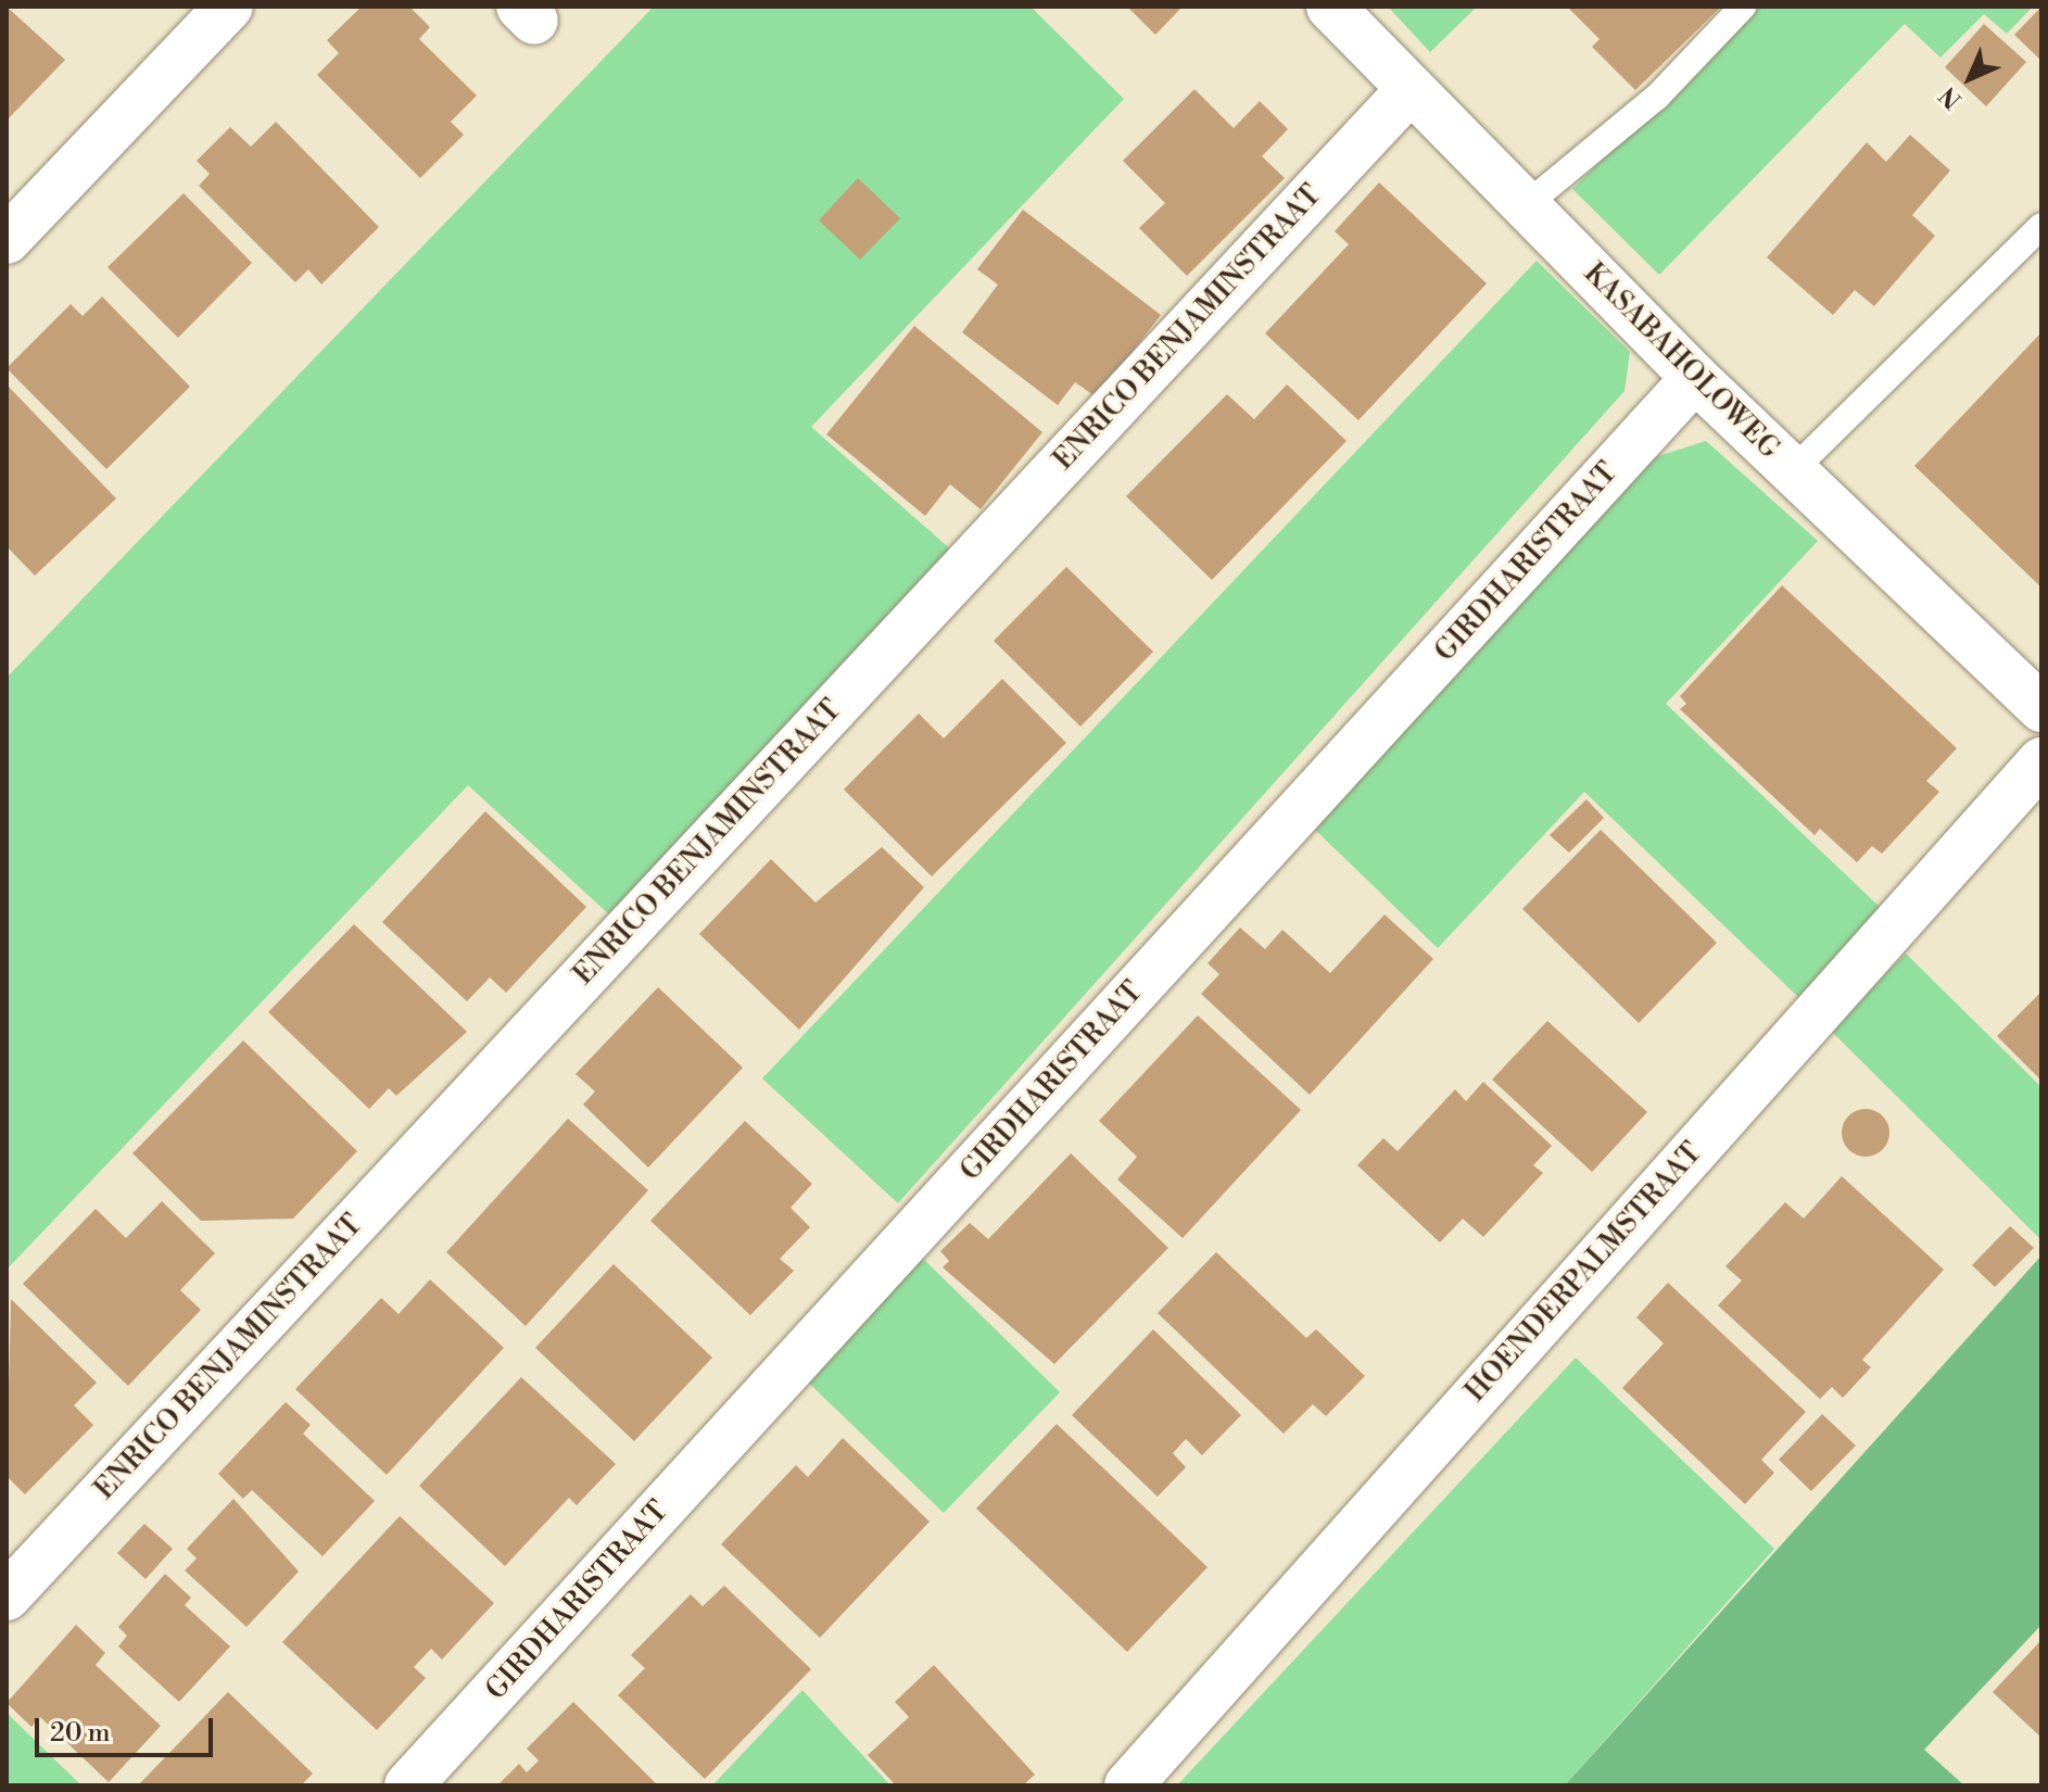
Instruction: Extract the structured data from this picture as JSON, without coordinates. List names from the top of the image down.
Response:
{
  "streets": {
    "street": [
      "ENRICO BENJAMINSTRAAT",
      "KASABAHOLOWEG",
      "GIRDHARISTRAAT",
      "HOENDERPALMSTRAAT"
    ]
  },
  "crossings": [
    ["ENRICO BENJAMINSTRAAT", "KASABAHOLOWEG"],
    ["KASABAHOLOWEG", "GIRDHARISTRAAT"]
  ],
  "scale_bar": "20 m",
  "north": "bottom left"
}
